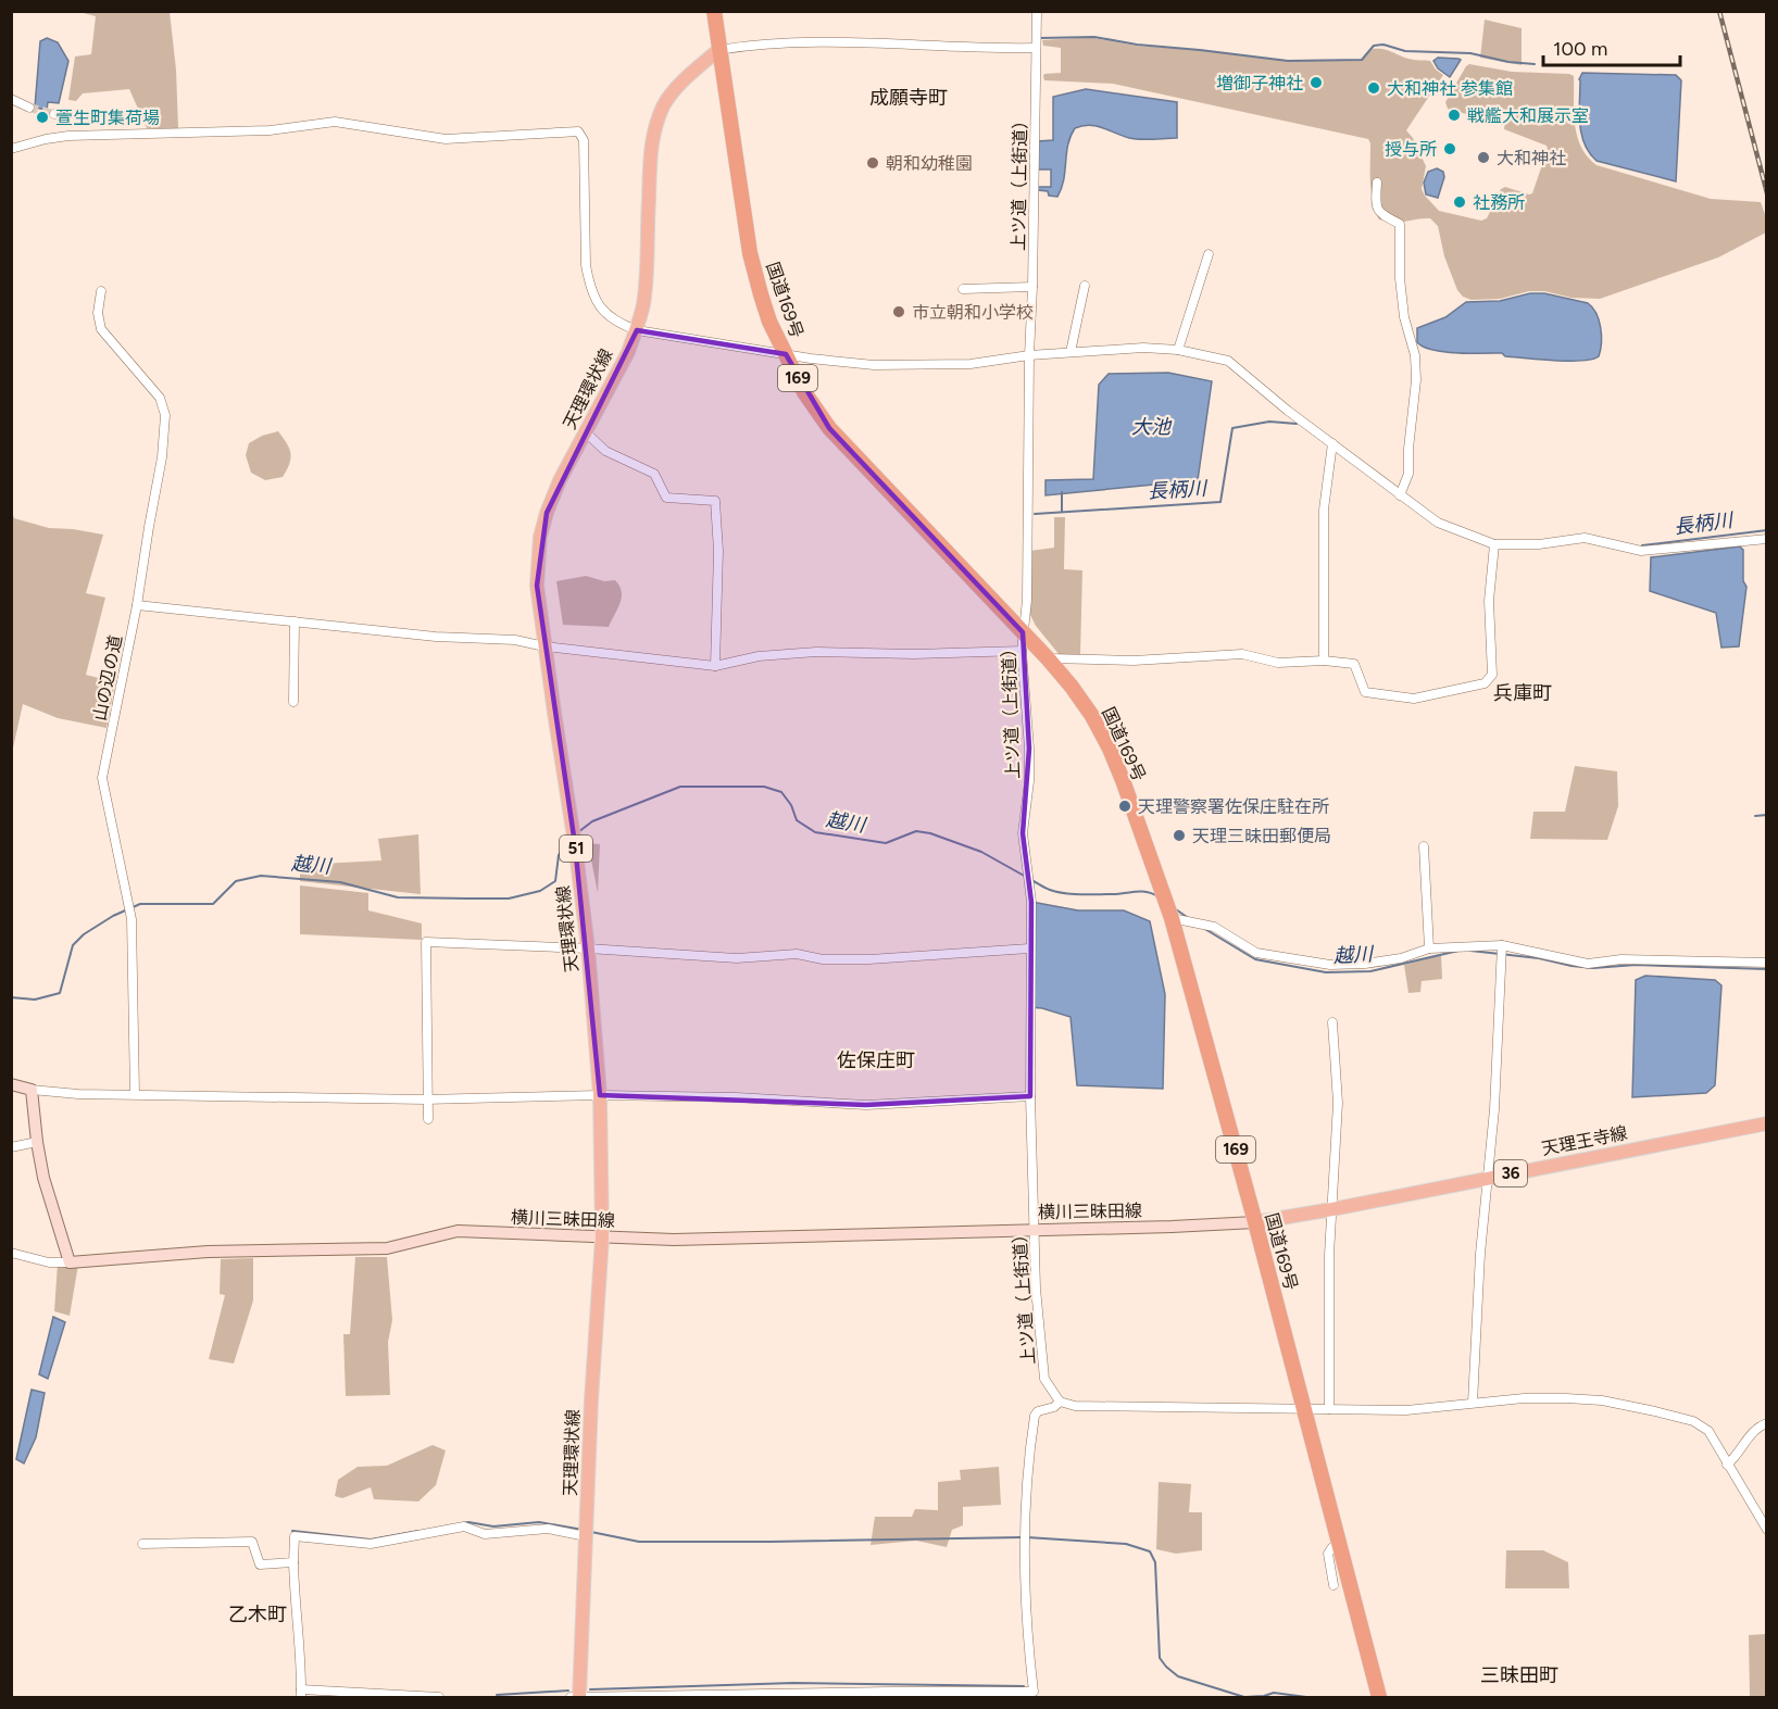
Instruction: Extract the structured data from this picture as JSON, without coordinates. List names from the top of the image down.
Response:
{
  "streets": {
    "highway": ["国道169号", "169"],
    "main road": [
      "天理環状線",
      "51",
      "天理王寺線",
      "36",
      "横川三昧田線"
    ],
    "street": ["上ツ道（上街道）", "山の辺の道"]
  },
  "crossings": [
    ["上ツ道（上街道）", "国道169号"],
    ["上ツ道（上街道）", "横川三昧田線"],
    ["国道169号", "天理環状線"],
    ["国道169号", "天理王寺線"],
    ["国道169号", "横川三昧田線"],
    ["天理環状線", "横川三昧田線"],
    ["天理王寺線", "横川三昧田線"]
  ],
  "districts": [
    "成願寺町",
    "兵庫町",
    "佐保庄町",
    "乙木町",
    "三昧田町"
  ],
  "water": ["大池", "長柄川", "越川"],
  "places": [
    "増御子神社",
    "大和神社 参集館",
    "戦艦大和展示室",
    "萱生町集荷場",
    "授与所",
    "大和神社",
    "朝和幼稚園",
    "社務所",
    "市立朝和小学校",
    "天理警察署佐保庄駐在所",
    "天理三昧田郵便局"
  ],
  "scale_bar": "100 m"
}
